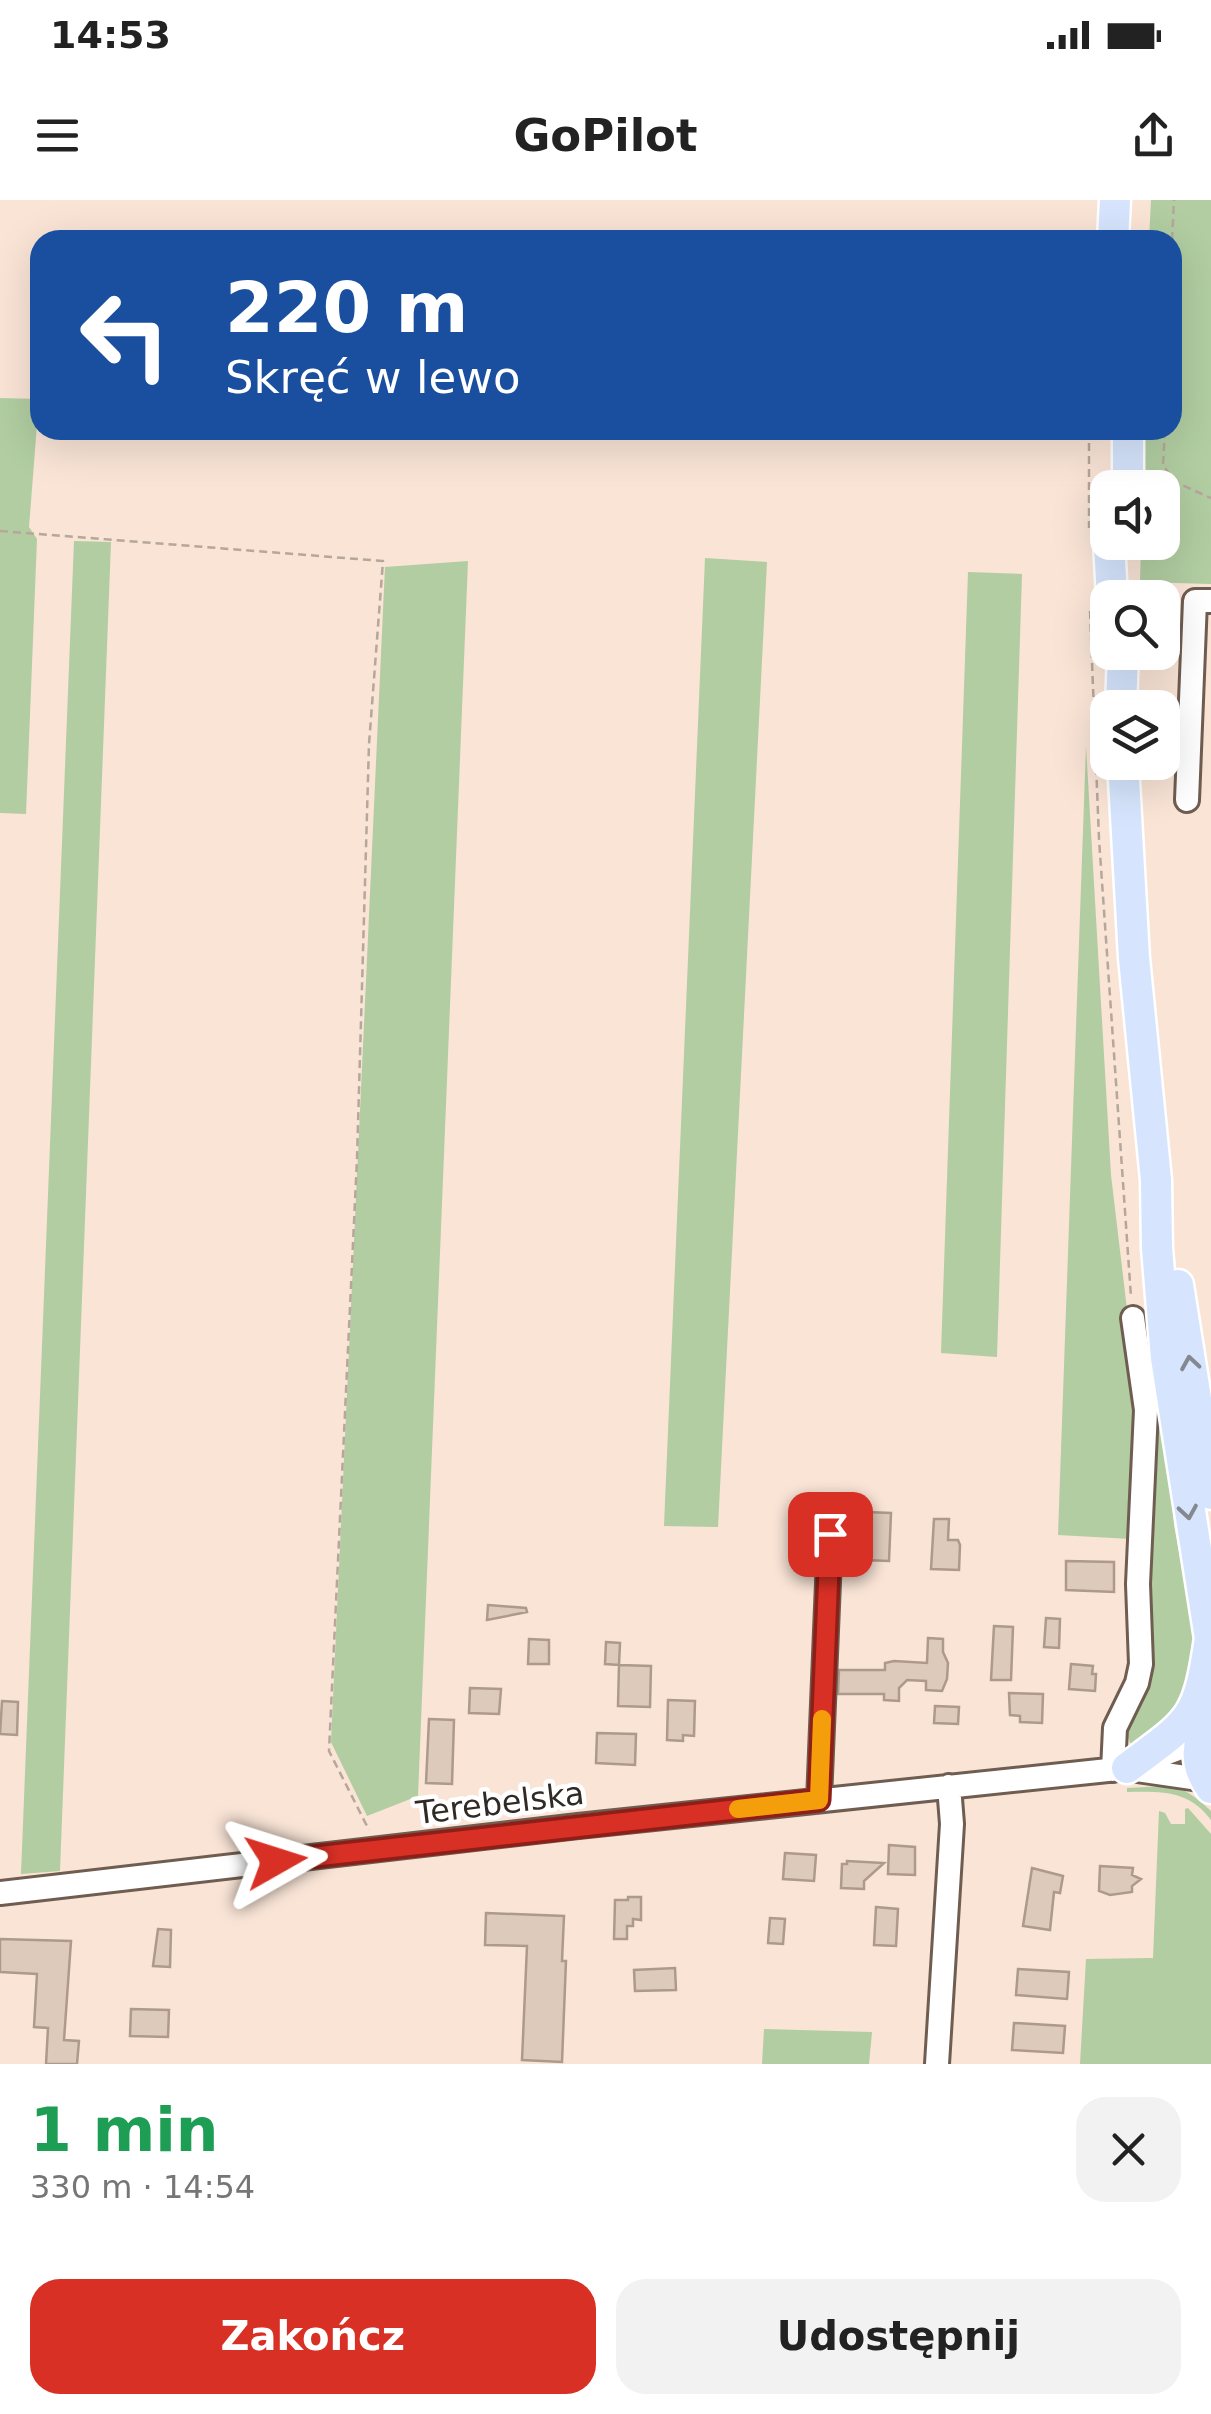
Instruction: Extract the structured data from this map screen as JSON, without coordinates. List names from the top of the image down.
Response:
{
  "streets": {
    "street": ["Terebelska"]
  },
  "page": {
    "status": "14:53",
    "header": "GoPilot",
    "turn": ["220 m", "Skręć w lewo"],
    "heading": ["1 min", "330 m · 14:54"],
    "buttons": ["Zakończ", "Udostępnij"]
  }
}
